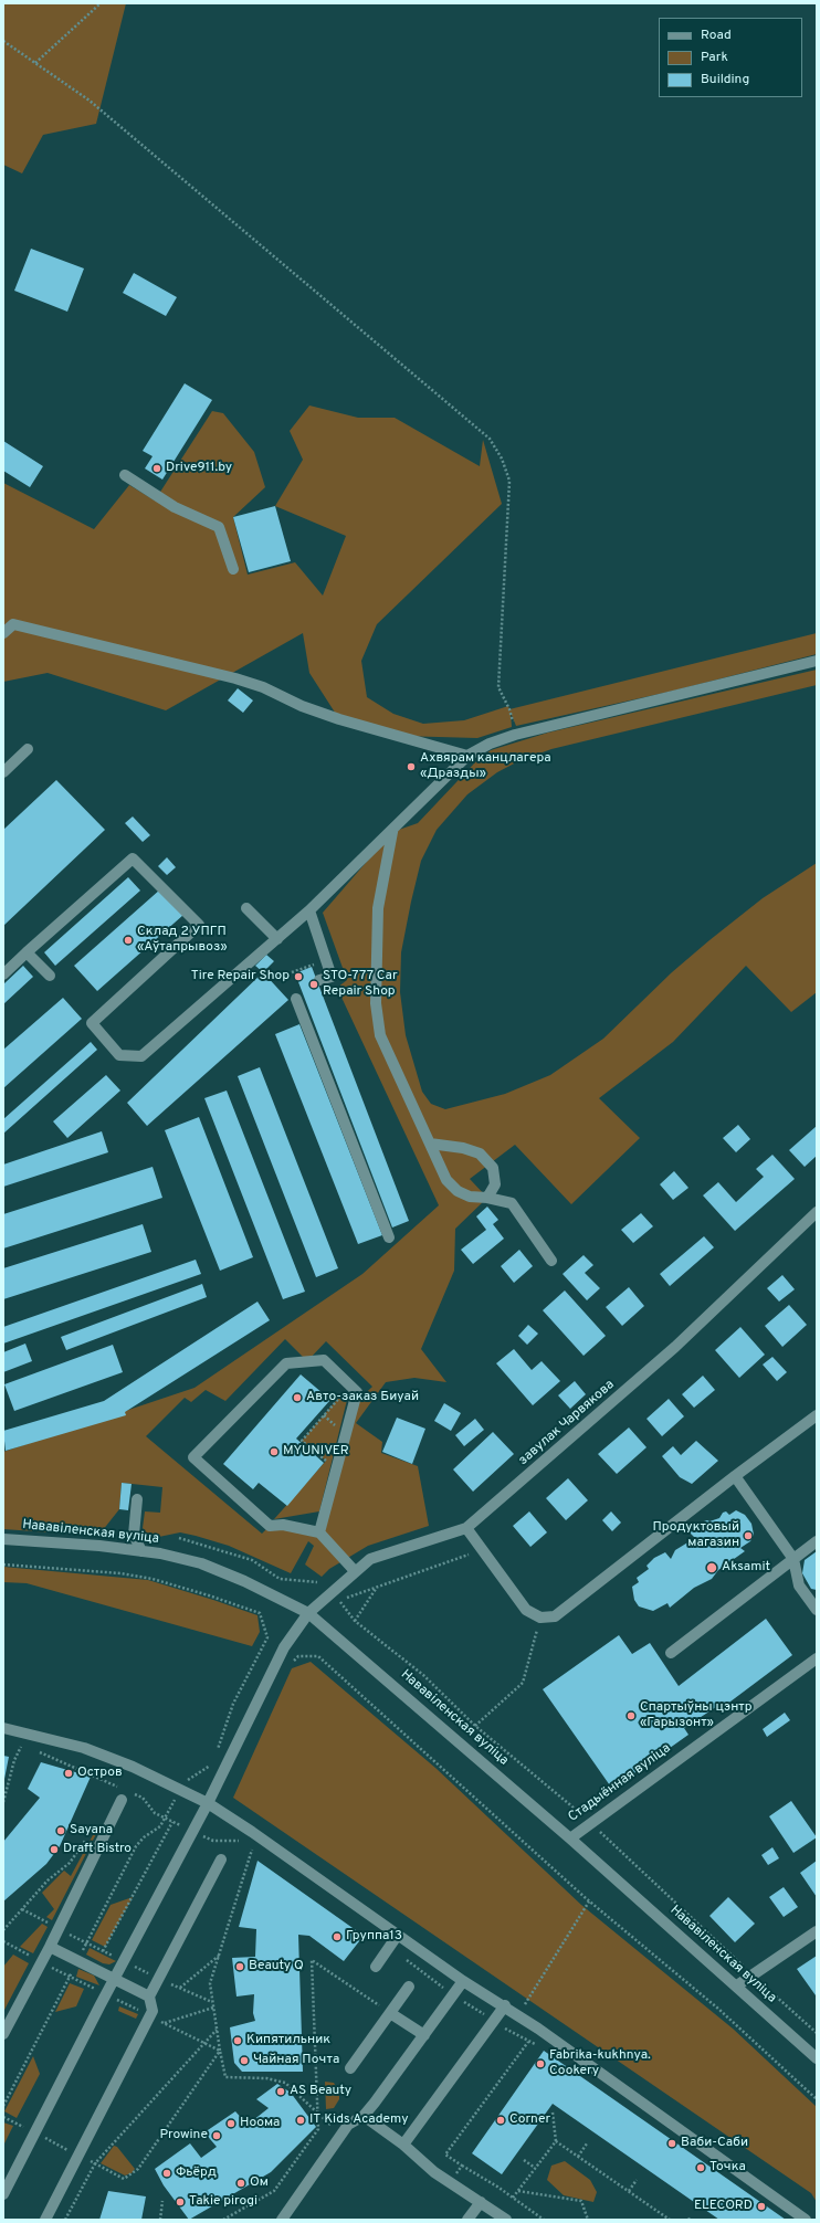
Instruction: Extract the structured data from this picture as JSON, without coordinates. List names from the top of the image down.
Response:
{
  "streets": {
    "street": ["завулак Чарвякова", "Нававіленская вуліца", "Стадыённая вуліца"]
  },
  "crossings": [
    ["завулак Чарвякова", "Нававіленская вуліца"],
    ["Нававіленская вуліца", "Стадыённая вуліца"]
  ],
  "places": [
    "Drive911.by",
    "Ахвярам канцлагера «Дразды»",
    "Склад 2 УПГП «Аўтапрывоз»",
    "Tire Repair Shop",
    "STO-777 Car Repair Shop",
    "Авто-заказ Биуай",
    "MYUNIVER",
    "Продуктовый магазин",
    "Aksamit",
    "Спартыўны цэнтр «Гарызонт»",
    "Остров",
    "Sayana",
    "Draft Bistro",
    "Группа13",
    "Beauty Q",
    "Кипятильник",
    "Чайная Почта",
    "Fabrika-kukhnya. Cookery",
    "AS Beauty",
    "IT Kids Academy",
    "Corner",
    "Ноома",
    "Prowine",
    "Ваби-Саби",
    "Точка",
    "Фьëрд",
    "Ом",
    "Takie pirogi",
    "ELECORD"
  ],
  "legend": ["Road", "Park", "Building"]
}
